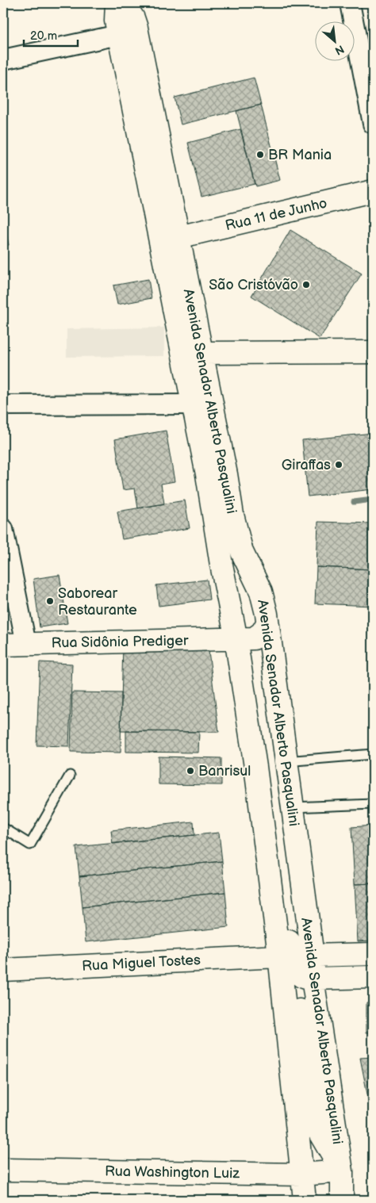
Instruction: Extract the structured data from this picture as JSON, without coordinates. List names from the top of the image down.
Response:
{
  "streets": {
    "main road": [
      "Rua 11 de Junho",
      "Avenida Senador Alberto Pasqualini",
      "Rua Sidônia Prediger",
      "Rua Miguel Tostes",
      "Rua Washington Luiz"
    ]
  },
  "crossings": [
    ["Rua 11 de Junho", "Avenida Senador Alberto Pasqualini"],
    ["Avenida Senador Alberto Pasqualini", "Rua Sidônia Prediger"],
    ["Avenida Senador Alberto Pasqualini", "Rua Miguel Tostes"],
    ["Avenida Senador Alberto Pasqualini", "Rua Washington Luiz"]
  ],
  "places": [
    "BR Mania",
    "São Cristóvão",
    "Giraffas",
    "Saborear Restaurante",
    "Banrisul"
  ],
  "scale_bar": "20 m",
  "north": "bottom right"
}
